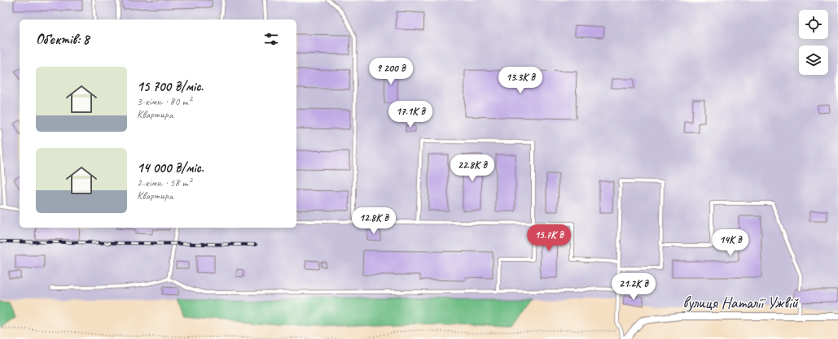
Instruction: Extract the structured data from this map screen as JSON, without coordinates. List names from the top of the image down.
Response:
{
  "streets": {
    "street": ["вулиця Наталії Ужвій"]
  },
  "page": {
    "heading": "Об’єктів: 8",
    "price": [
      "9 200 ₴",
      "13.3K ₴",
      "17.1K ₴",
      "22.8K ₴",
      "12.8K ₴",
      "15.7K ₴",
      "14K ₴",
      "21.2K ₴"
    ],
    "list": [
      {
        "name": "15 700 ₴/міс.",
        "note": "3-кімн. · 80 m² · Квартира"
      },
      {
        "name": "14 000 ₴/міс.",
        "note": "2-кімн. · 58 m² · Квартира"
      }
    ]
  }
}
